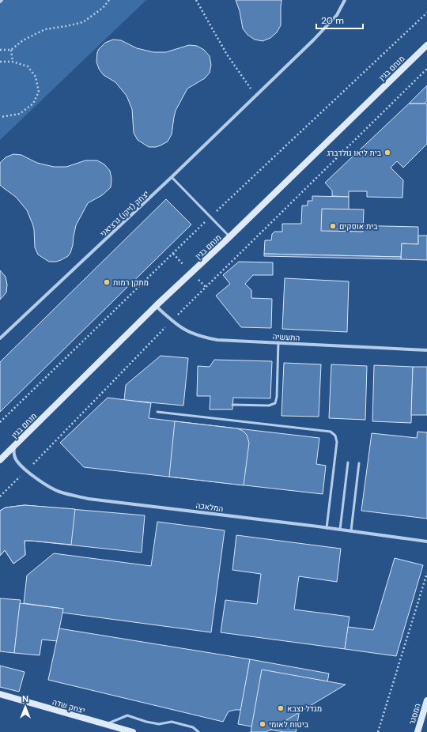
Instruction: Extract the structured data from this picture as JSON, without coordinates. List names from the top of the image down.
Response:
{
  "streets": {
    "street": [
      "מנחם בגין",
      "יצחק (זיקו) גרציאני",
      "התעשיה",
      "המלאכה",
      "יצחק שדה",
      "המסגר"
    ]
  },
  "crossings": [
    ["מנחם בגין", "התעשיה"],
    ["מנחם בגין", "המלאכה"]
  ],
  "places": [
    "בית ליאו גולדברג",
    "בית אופקים",
    "מתקן רמות",
    "מגדל נצבא",
    "ביטוח לאומי"
  ],
  "scale_bar": "20 m",
  "north": "top"
}
